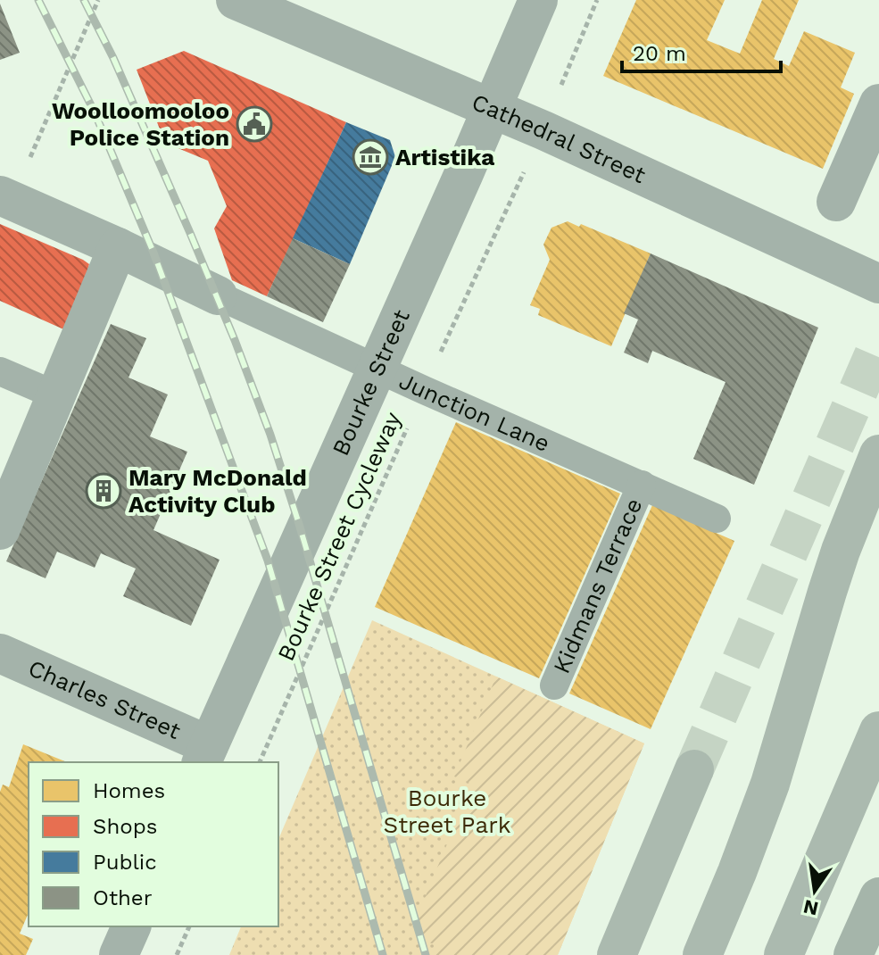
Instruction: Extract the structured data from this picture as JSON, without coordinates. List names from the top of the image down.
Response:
{
  "streets": {
    "street": [
      "Cathedral Street",
      "Bourke Street",
      "Junction Lane",
      "Charles Street"
    ],
    "lane": ["Kidmans Terrace"],
    "path": ["Bourke Street Cycleway"]
  },
  "crossings": [
    ["Cathedral Street", "Bourke Street"],
    ["Bourke Street", "Junction Lane"],
    ["Bourke Street", "Charles Street"],
    ["Junction Lane", "Bourke Street Cycleway"],
    ["Junction Lane", "Kidmans Terrace"]
  ],
  "parks": ["Bourke Street Park"],
  "places": {
    "public building": ["Woolloomooloo Police Station"],
    "museum": ["Artistika"],
    "building": ["Mary McDonald Activity Club"]
  },
  "legend": [
    "Homes",
    "Shops",
    "Public",
    "Other"
  ],
  "scale_bar": "20 m",
  "north": "bottom"
}
